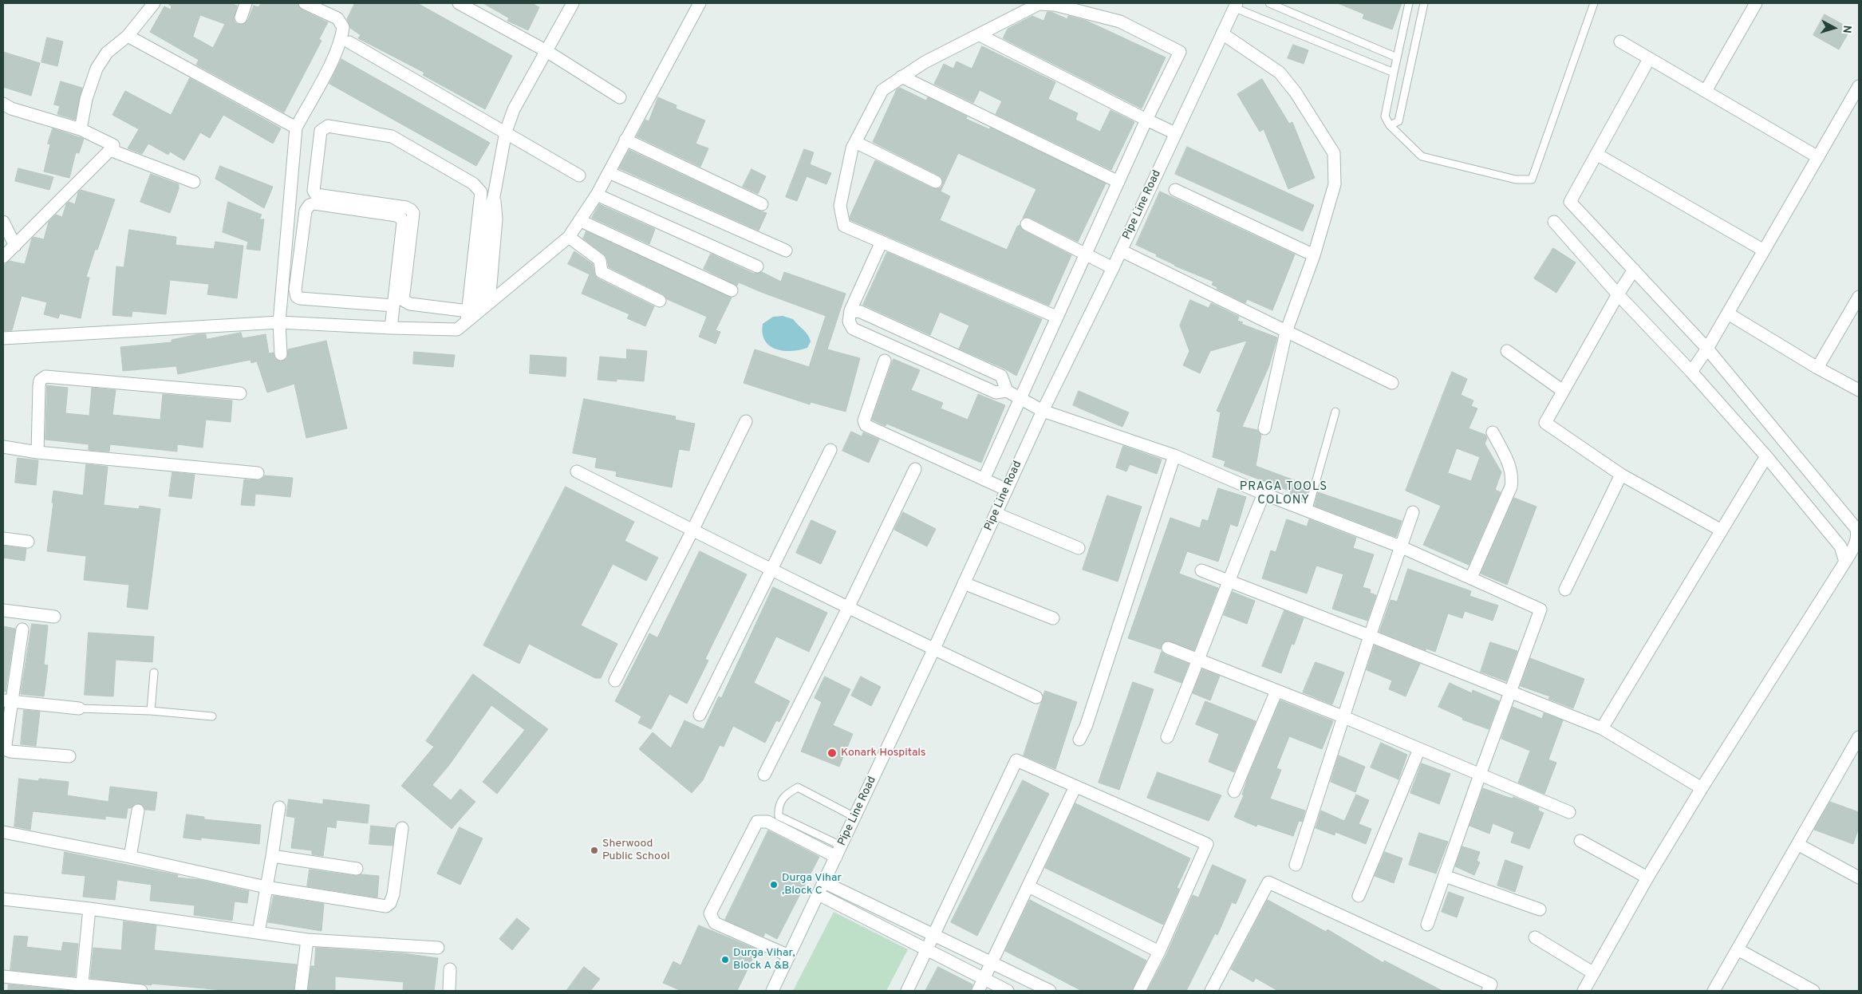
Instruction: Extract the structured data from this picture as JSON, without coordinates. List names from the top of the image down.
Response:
{
  "streets": {
    "street": ["Pipe Line Road"]
  },
  "districts": ["PRAGA TOOLS COLONY"],
  "places": [
    "Konark Hospitals",
    "Sherwood Public School",
    "Durga Vihar ,Block C",
    "Durga Vihar, Block A &B"
  ],
  "north": "right"
}
